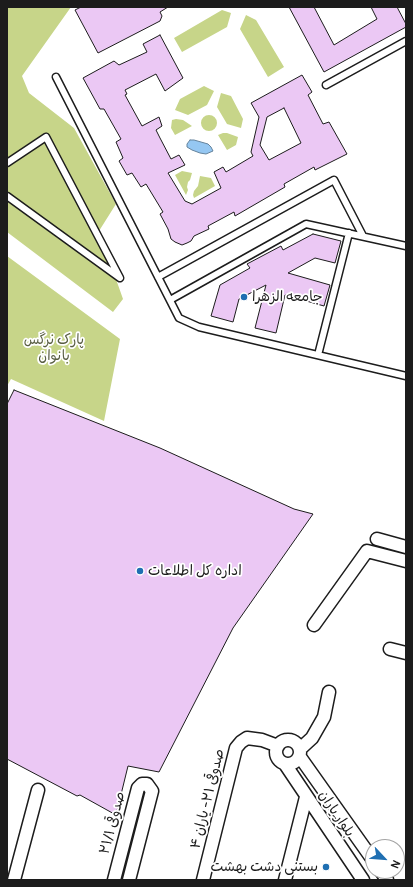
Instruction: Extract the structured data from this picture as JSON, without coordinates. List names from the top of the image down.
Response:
{
  "streets": {
    "street": ["صدوقی ۲۱- یاران ۴", "بلوار یاران", "صدوقی ۲۱/۱"]
  },
  "crossings": [
    ["صدوقی ۲۱- یاران ۴", "بلوار یاران"]
  ],
  "parks": ["پارک نرگس بانوان"],
  "places": ["جامعه الزهرا", "اداره کل اطلاعات", "بستنی دشت بهشت"],
  "north": "bottom right"
}
